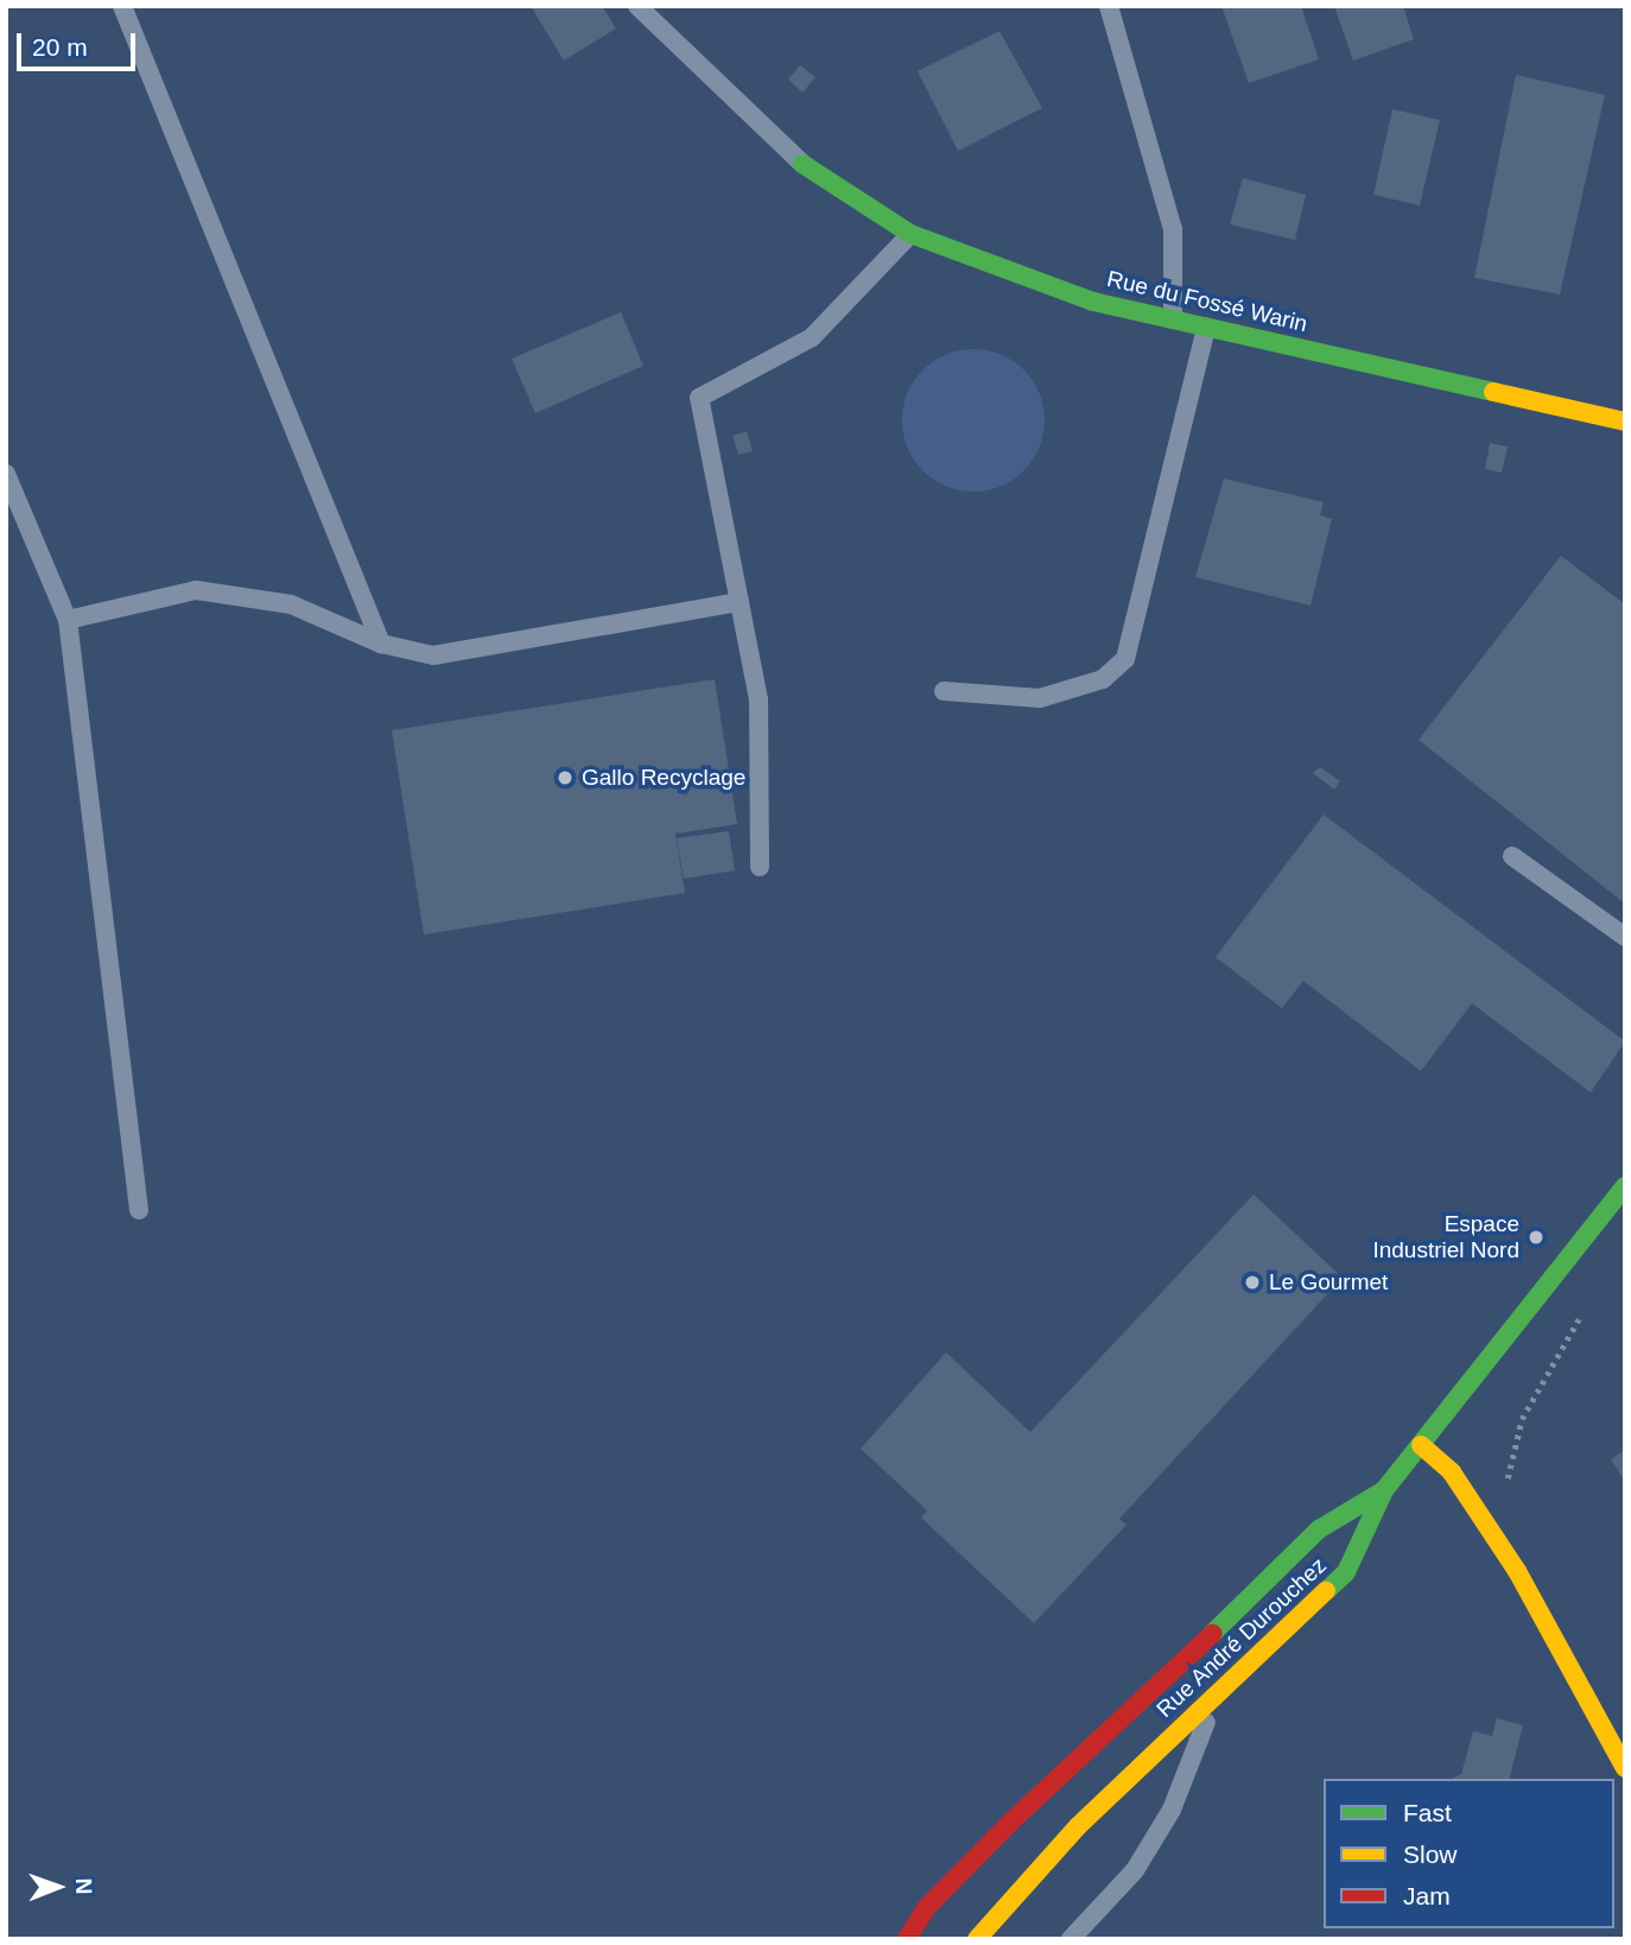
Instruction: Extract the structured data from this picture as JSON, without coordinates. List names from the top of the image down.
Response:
{
  "streets": {
    "main road": ["Rue du Fossé Warin", "Rue André Durouchez"]
  },
  "places": ["Gallo Recyclage", "Espace Industriel Nord", "Le Gourmet"],
  "legend": ["Fast", "Slow", "Jam"],
  "scale_bar": "20 m",
  "north": "right"
}
